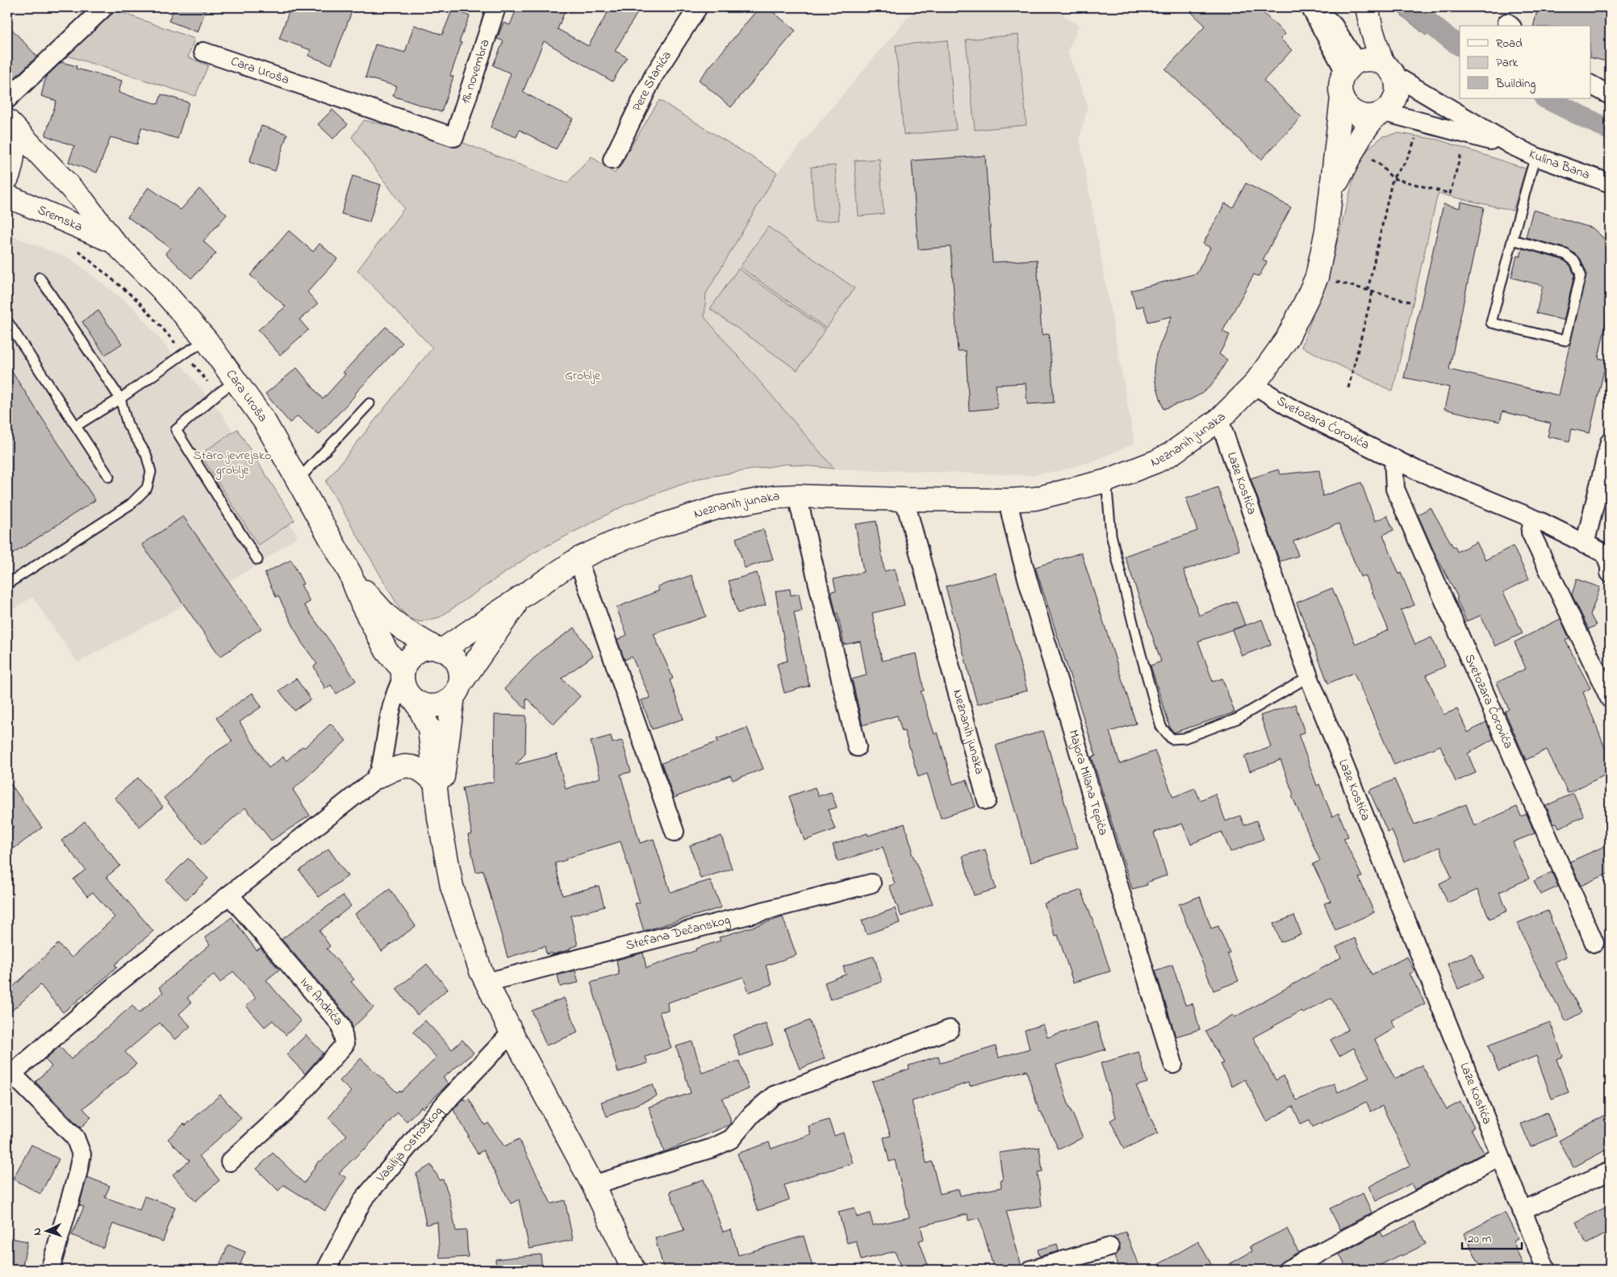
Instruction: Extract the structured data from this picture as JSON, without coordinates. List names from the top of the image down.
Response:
{
  "streets": {
    "main road": ["Cara Uroša", "Sremska", "Neznanih junaka"],
    "street": [
      "18. novembra",
      "Pere Stanića",
      "Kulina Bana",
      "Svetozara Ćorovića",
      "Laze Kostića",
      "Majora Milana Tepića",
      "Stefana Dečanskog",
      "Ive Andrića",
      "Vasilija Ostroškog"
    ]
  },
  "crossings": [
    ["Cara Uroša", "18. novembra"],
    ["Cara Uroša", "Sremska"],
    ["Svetozara Ćorovića", "Neznanih junaka"],
    ["Neznanih junaka", "Laze Kostića"],
    ["Neznanih junaka", "Majora Milana Tepića"]
  ],
  "parks": ["Groblje", "Staro jevrejsko groblje"],
  "legend": ["Road", "Park", "Building"],
  "scale_bar": "20 m",
  "north": "left"
}
